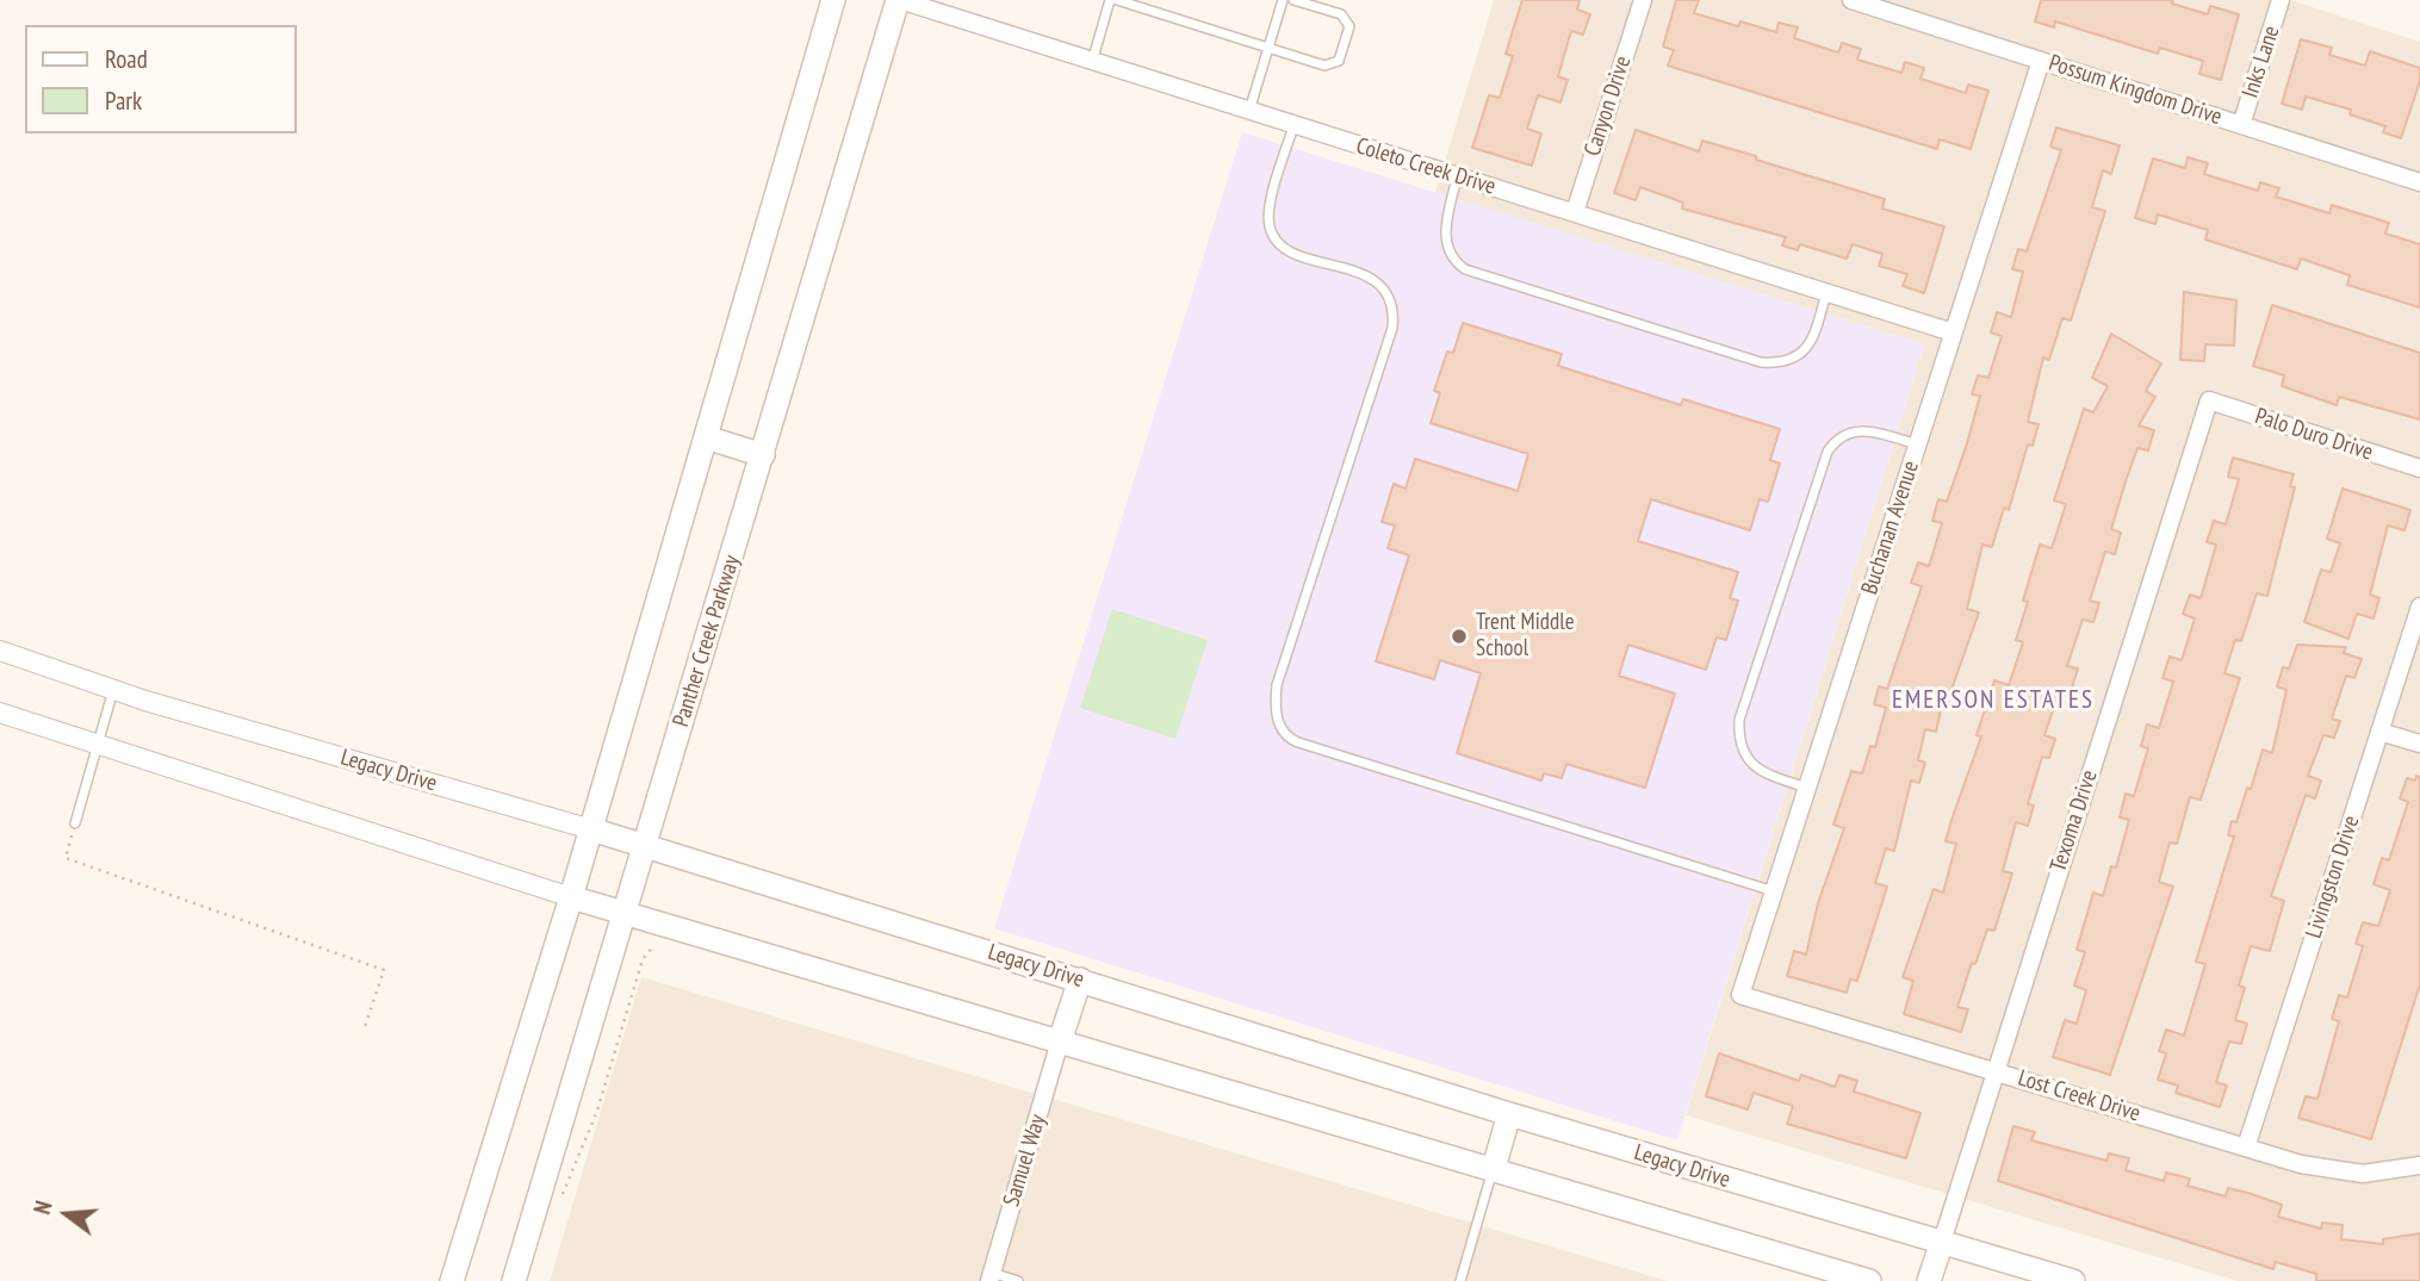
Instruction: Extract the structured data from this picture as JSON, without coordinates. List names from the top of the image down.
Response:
{
  "streets": {
    "main road": ["Panther Creek Parkway", "Legacy Drive"],
    "street": [
      "Inks Lane",
      "Possum Kingdom Drive",
      "Canyon Drive",
      "Coleto Creek Drive",
      "Palo Duro Drive",
      "Buchanan Avenue",
      "Texoma Drive",
      "Livingston Drive",
      "Lost Creek Drive",
      "Samuel Way"
    ]
  },
  "crossings": [
    ["Inks Lane", "Possum Kingdom Drive"],
    ["Possum Kingdom Drive", "Buchanan Avenue"],
    ["Canyon Drive", "Coleto Creek Drive"],
    ["Coleto Creek Drive", "Buchanan Avenue"],
    ["Coleto Creek Drive", "Panther Creek Parkway"],
    ["Palo Duro Drive", "Texoma Drive"],
    ["Buchanan Avenue", "Lost Creek Drive"],
    ["Panther Creek Parkway", "Legacy Drive"],
    ["Legacy Drive", "Texoma Drive"],
    ["Texoma Drive", "Lost Creek Drive"],
    ["Livingston Drive", "Lost Creek Drive"]
  ],
  "districts": ["EMERSON ESTATES"],
  "places": ["Trent Middle School"],
  "legend": ["Road", "Park"],
  "north": "left"
}
